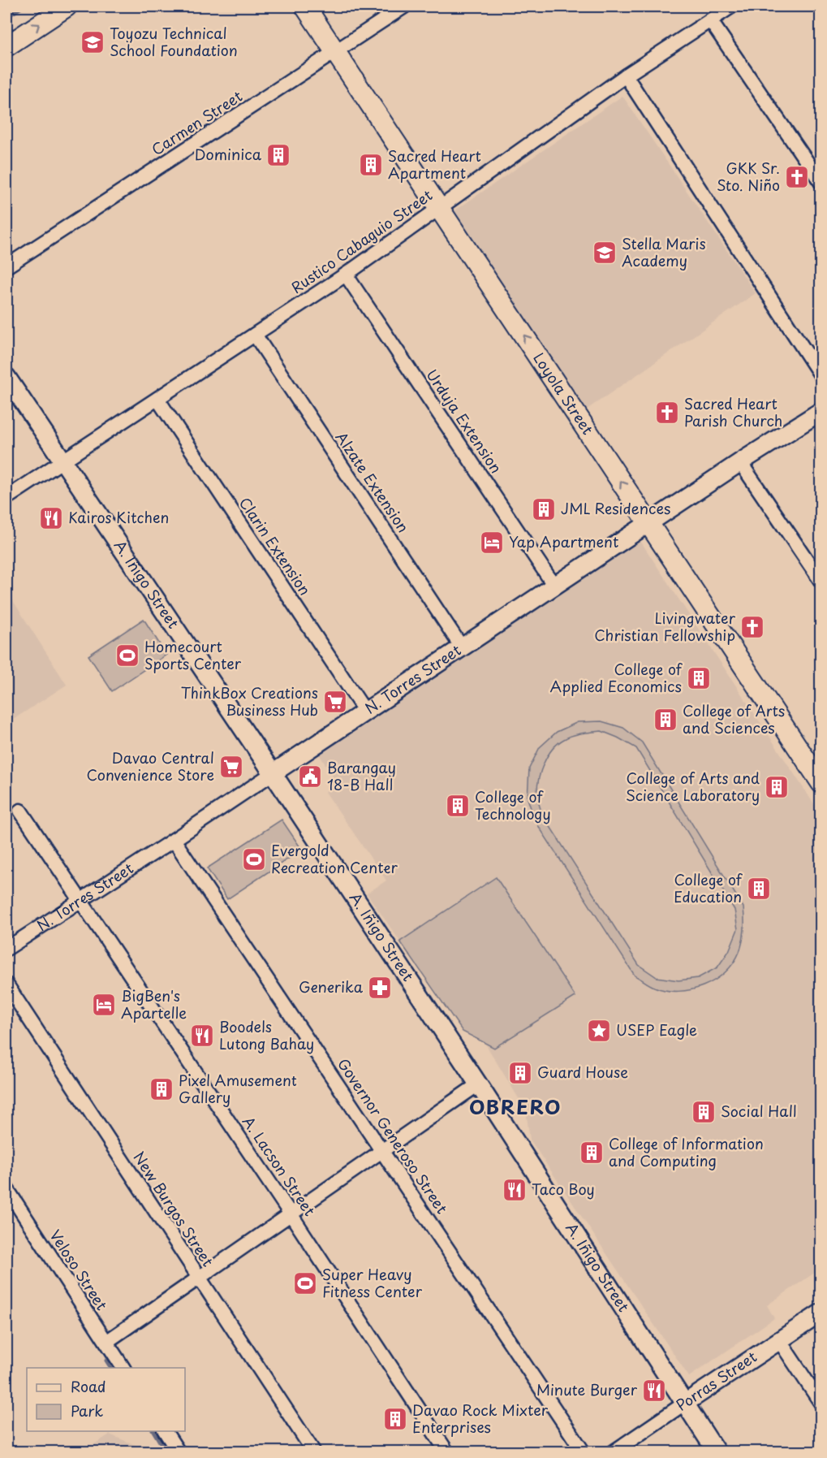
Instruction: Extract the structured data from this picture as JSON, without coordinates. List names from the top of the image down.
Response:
{
  "streets": {
    "main road": ["Loyola Street"],
    "street": [
      "Carmen Street",
      "Rustico Cabaguio Street",
      "Urduja Extension",
      "Alzate Extension",
      "Clarin Extension",
      "A. Iñigo Street",
      "N. Torres Street",
      "Governor Generoso Street",
      "A. Lacson Street",
      "New Burgos Street",
      "Veloso Street",
      "Porras Street"
    ]
  },
  "crossings": [
    ["Carmen Street", "Loyola Street"],
    ["Rustico Cabaguio Street", "Loyola Street"],
    ["Rustico Cabaguio Street", "Urduja Extension"],
    ["Rustico Cabaguio Street", "Alzate Extension"],
    ["Rustico Cabaguio Street", "Clarin Extension"],
    ["Rustico Cabaguio Street", "A. Iñigo Street"],
    ["Loyola Street", "N. Torres Street"],
    ["Urduja Extension", "N. Torres Street"],
    ["Alzate Extension", "N. Torres Street"],
    ["Clarin Extension", "N. Torres Street"],
    ["A. Iñigo Street", "N. Torres Street"],
    ["A. Iñigo Street", "Porras Street"],
    ["N. Torres Street", "Governor Generoso Street"],
    ["N. Torres Street", "A. Lacson Street"]
  ],
  "one_way": ["Loyola Street"],
  "districts": ["OBRERO"],
  "places": {
    "school or university": ["Toyozu Technical School Foundation", "Stella Maris Academy"],
    "building": [
      "Dominica",
      "Sacred Heart Apartment",
      "JML Residences",
      "College of Applied Economics",
      "College of Arts and Sciences",
      "College of Arts and Science Laboratory",
      "College of Technology",
      "College of Education",
      "Guard House",
      "Pixel Amusement Gallery",
      "Social Hall",
      "College of Information and Computing",
      "Davao Rock Mixter Enterprises"
    ],
    "church": ["GKK Sr. Sto. Niño", "Sacred Heart Parish Church", "Livingwater Christian Fellowship"],
    "restaurant": [
      "Kairos Kitchen",
      "Boodels Lutong Bahay",
      "Taco Boy",
      "Minute Burger"
    ],
    "hotel": ["Yap Apartment", "BigBen's Apartelle"],
    "sports": ["Homecourt Sports Center", "Evergold Recreation Center", "Super Heavy Fitness Center"],
    "supermarket": ["ThinkBox Creations Business Hub", "Davao Central Convenience Store"],
    "public building": ["Barangay 18-B Hall"],
    "pharmacy": ["Generika"],
    "place": ["USEP Eagle"]
  },
  "legend": ["Road", "Park"]
}
